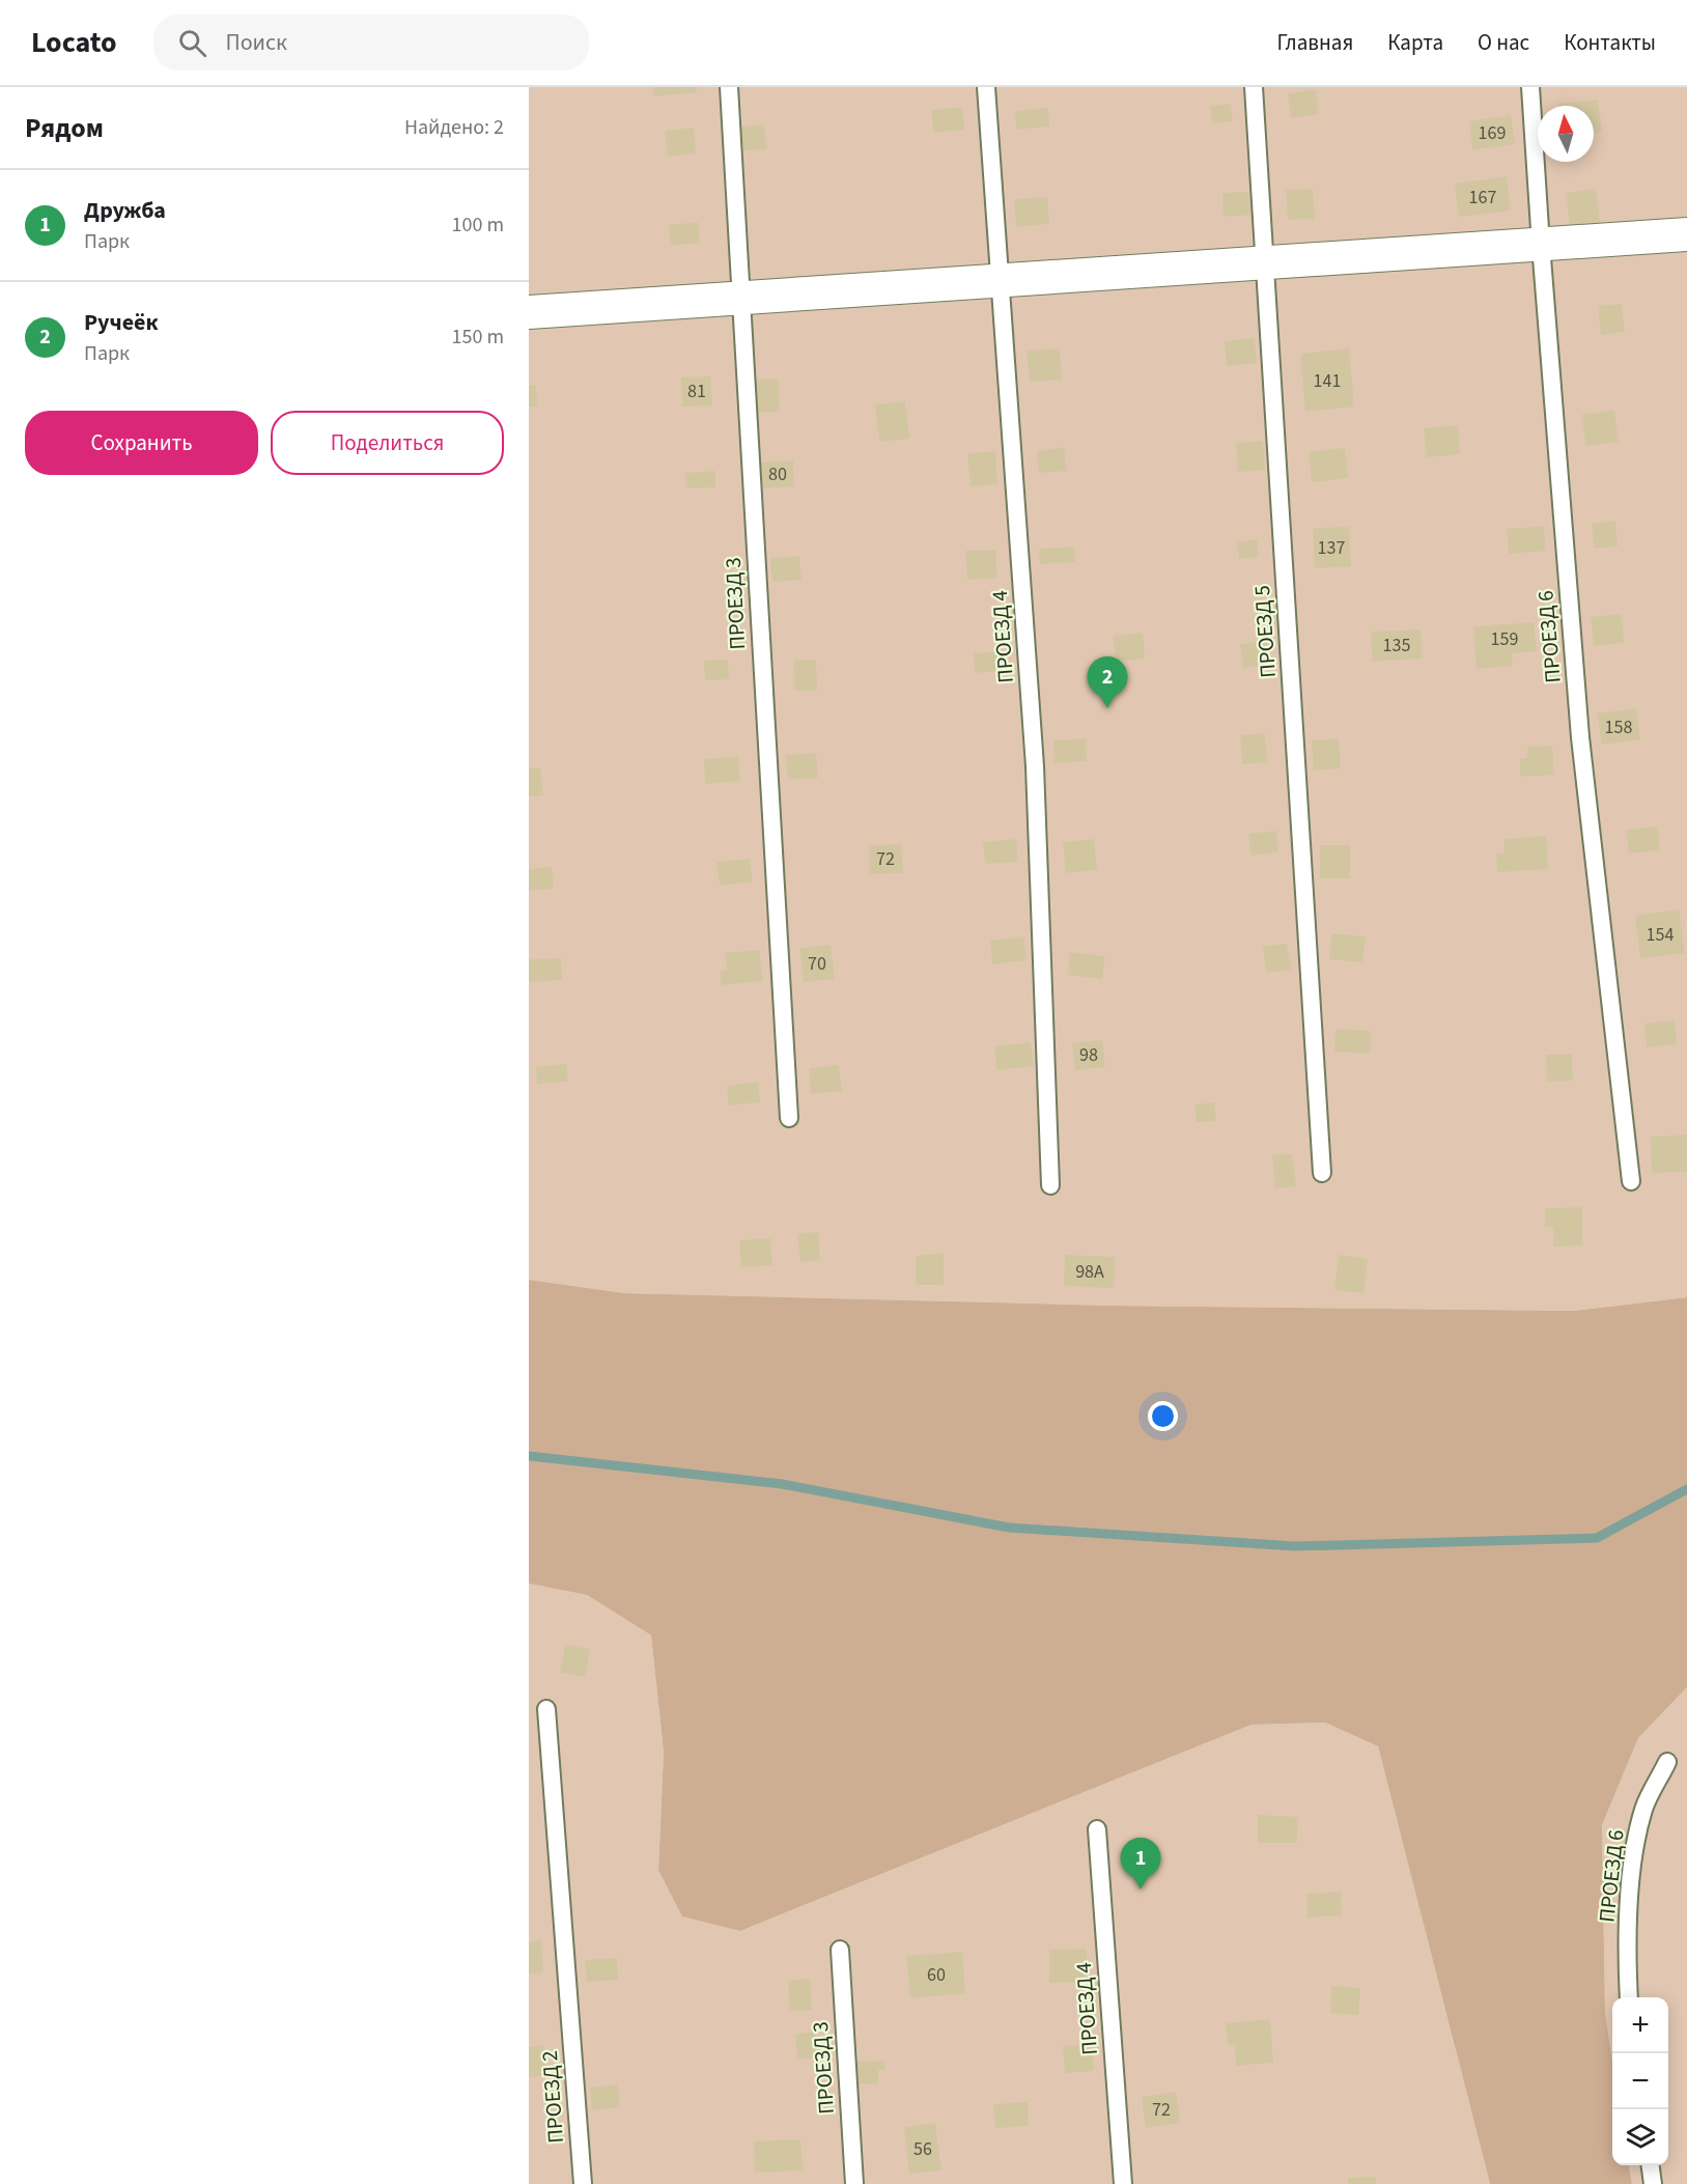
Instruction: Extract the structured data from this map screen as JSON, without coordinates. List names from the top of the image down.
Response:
{
  "streets": {
    "lane": [
      "ПРОЕЗД 3",
      "ПРОЕЗД 5",
      "ПРОЕЗД 4",
      "ПРОЕЗД 6",
      "ПРОЕЗД 2"
    ]
  },
  "house_numbers": [
    "169",
    "167",
    "141",
    "81",
    "80",
    "137",
    "159",
    "135",
    "158",
    "72",
    "154",
    "70",
    "98",
    "98А",
    "60",
    "72",
    "56"
  ],
  "north": "top",
  "page": {
    "header": "Locato",
    "search": "Поиск",
    "nav": [
      "Главная",
      "Карта",
      "О нас",
      "Контакты"
    ],
    "heading": ["Рядом", "Найдено: 2"],
    "list": [
      {
        "mark": "1",
        "name": "Дружба",
        "note": "Парк",
        "value": "100 m"
      },
      {
        "mark": "2",
        "name": "Ручеёк",
        "note": "Парк",
        "value": "150 m"
      }
    ],
    "buttons": ["Сохранить", "Поделиться"],
    "pins": ["2", "1"],
    "map_buttons": ["+", "−"]
  }
}
